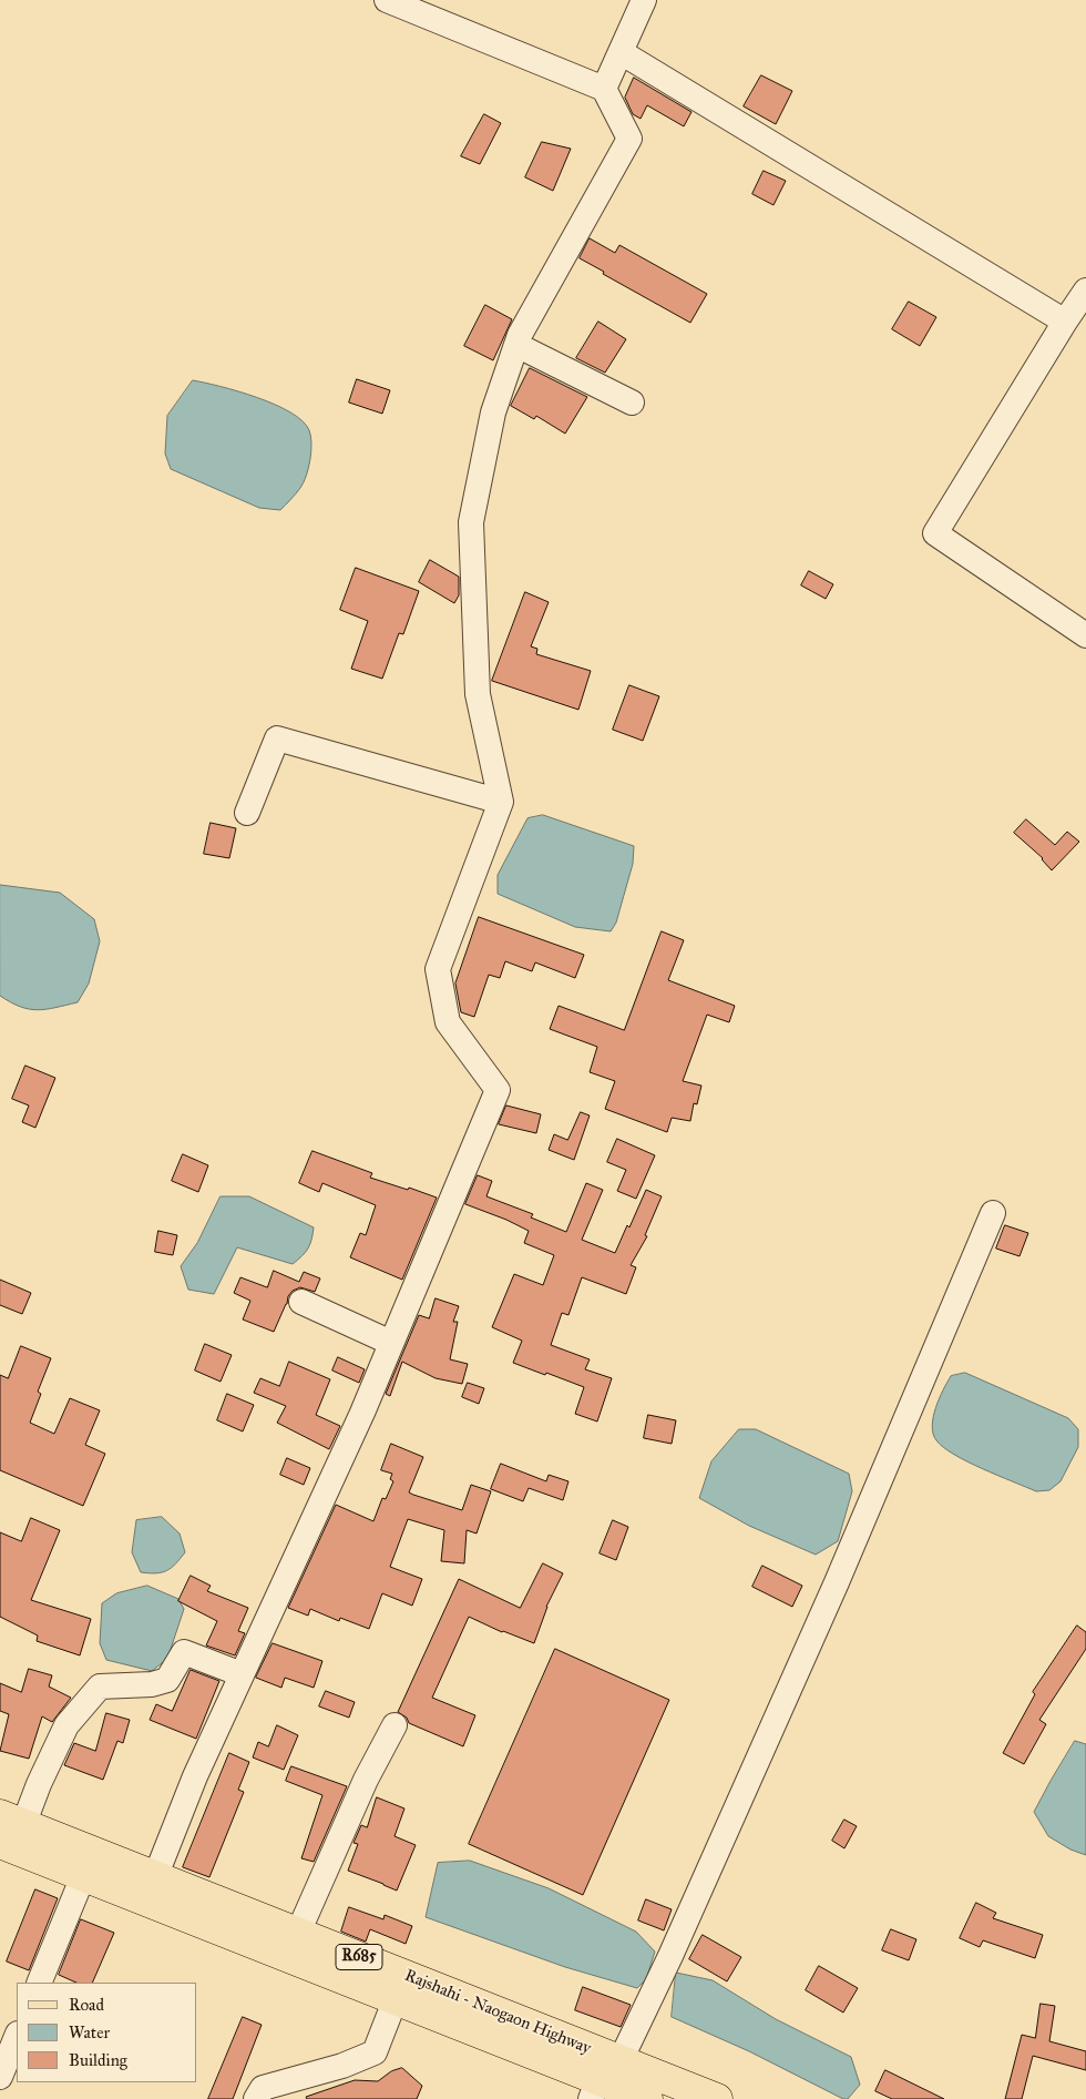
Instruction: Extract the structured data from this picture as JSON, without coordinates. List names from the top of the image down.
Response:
{
  "streets": {
    "main road": ["R685", "Rajshahi - Naogaon Highway"]
  },
  "legend": ["Road", "Water", "Building"]
}
